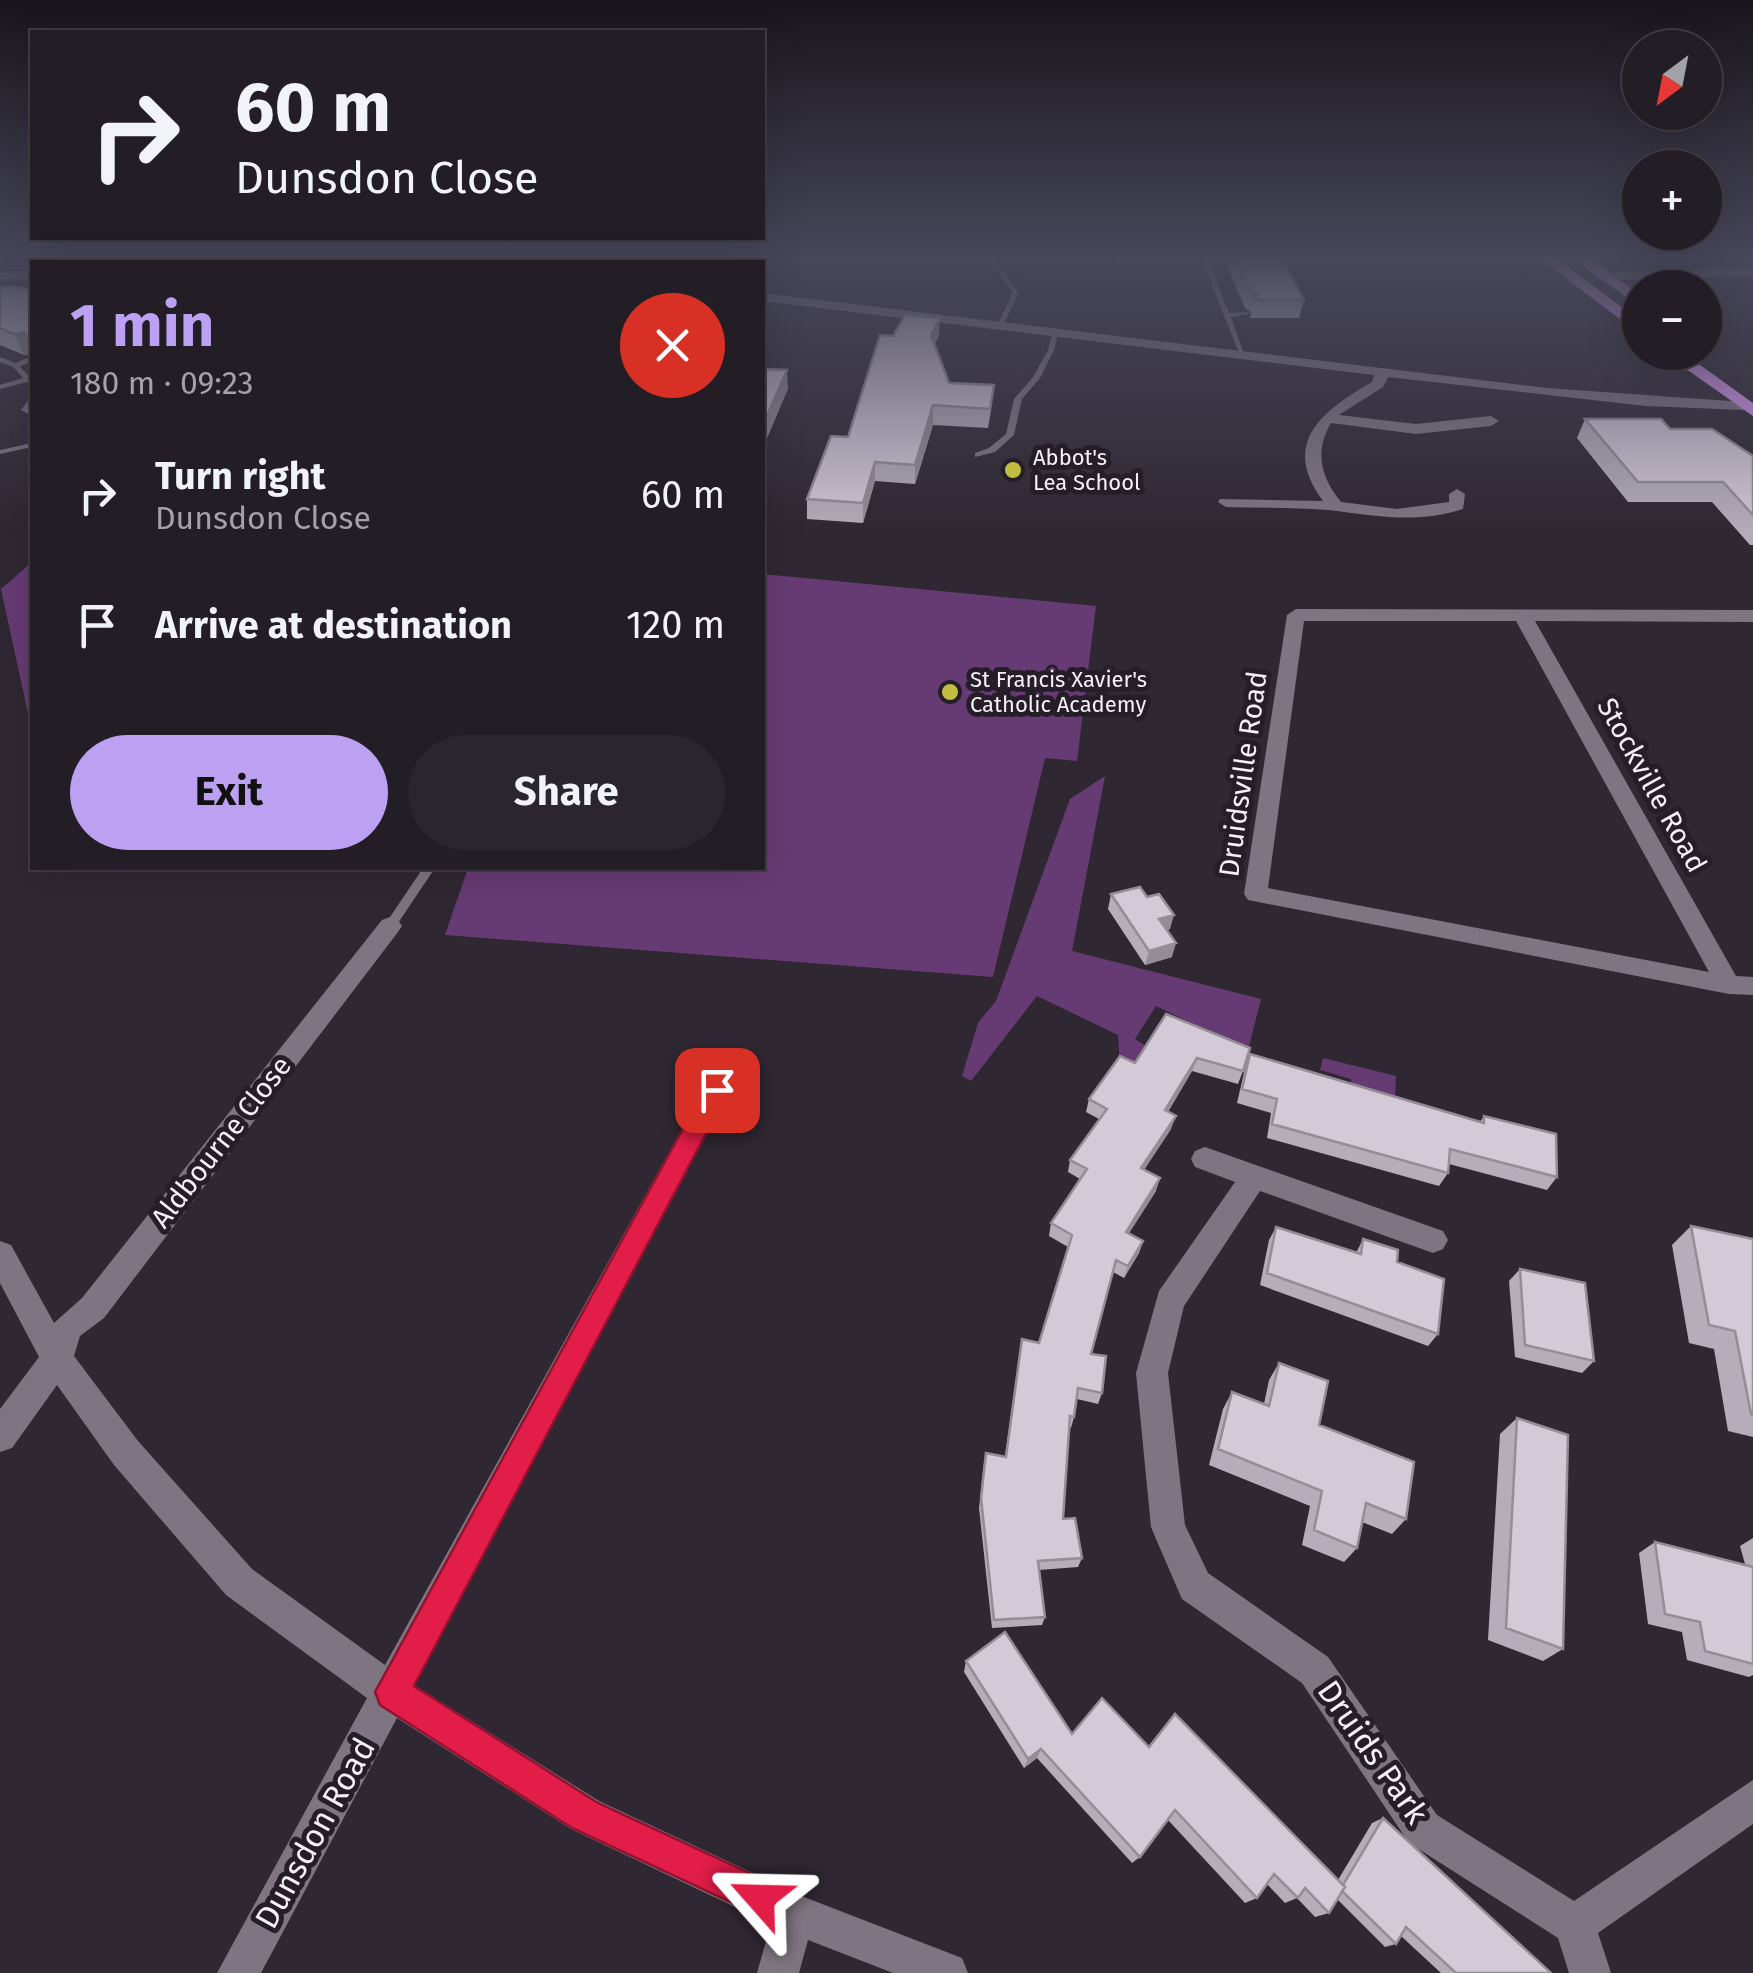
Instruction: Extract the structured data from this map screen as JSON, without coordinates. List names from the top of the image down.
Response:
{
  "streets": {
    "street": [
      "Druidsville Road",
      "Stockville Road",
      "Aldbourne Close",
      "Druids Park",
      "Dunsdon Road"
    ]
  },
  "crossings": [
    ["Druidsville Road", "Stockville Road"]
  ],
  "places": ["Abbot's Lea School", "St Francis Xavier's Catholic Academy"],
  "north": "bottom left",
  "page": {
    "map_buttons": ["+", "−"],
    "turn": ["60 m", "Dunsdon Close"],
    "heading": ["1 min", "180 m · 09:23"],
    "list": [
      {
        "name": "Turn right",
        "note": "Dunsdon Close",
        "value": "60 m"
      },
      {
        "name": "Arrive at destination",
        "value": "120 m"
      }
    ],
    "buttons": ["Exit", "Share"]
  }
}
